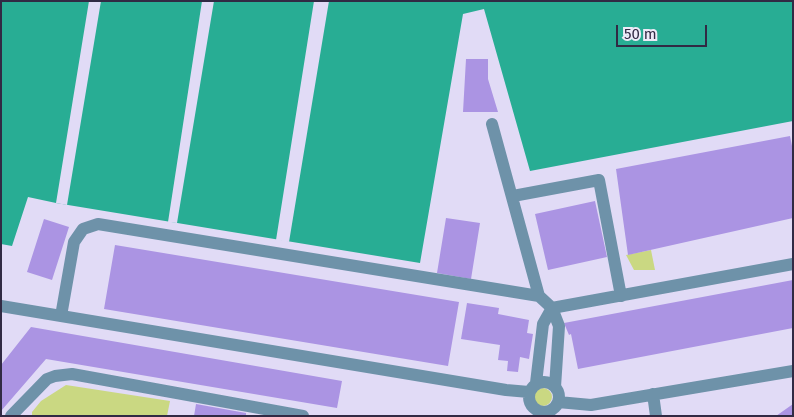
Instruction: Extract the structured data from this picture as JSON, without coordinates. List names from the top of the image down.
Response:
{
  "scale_bar": "50 m"
}
